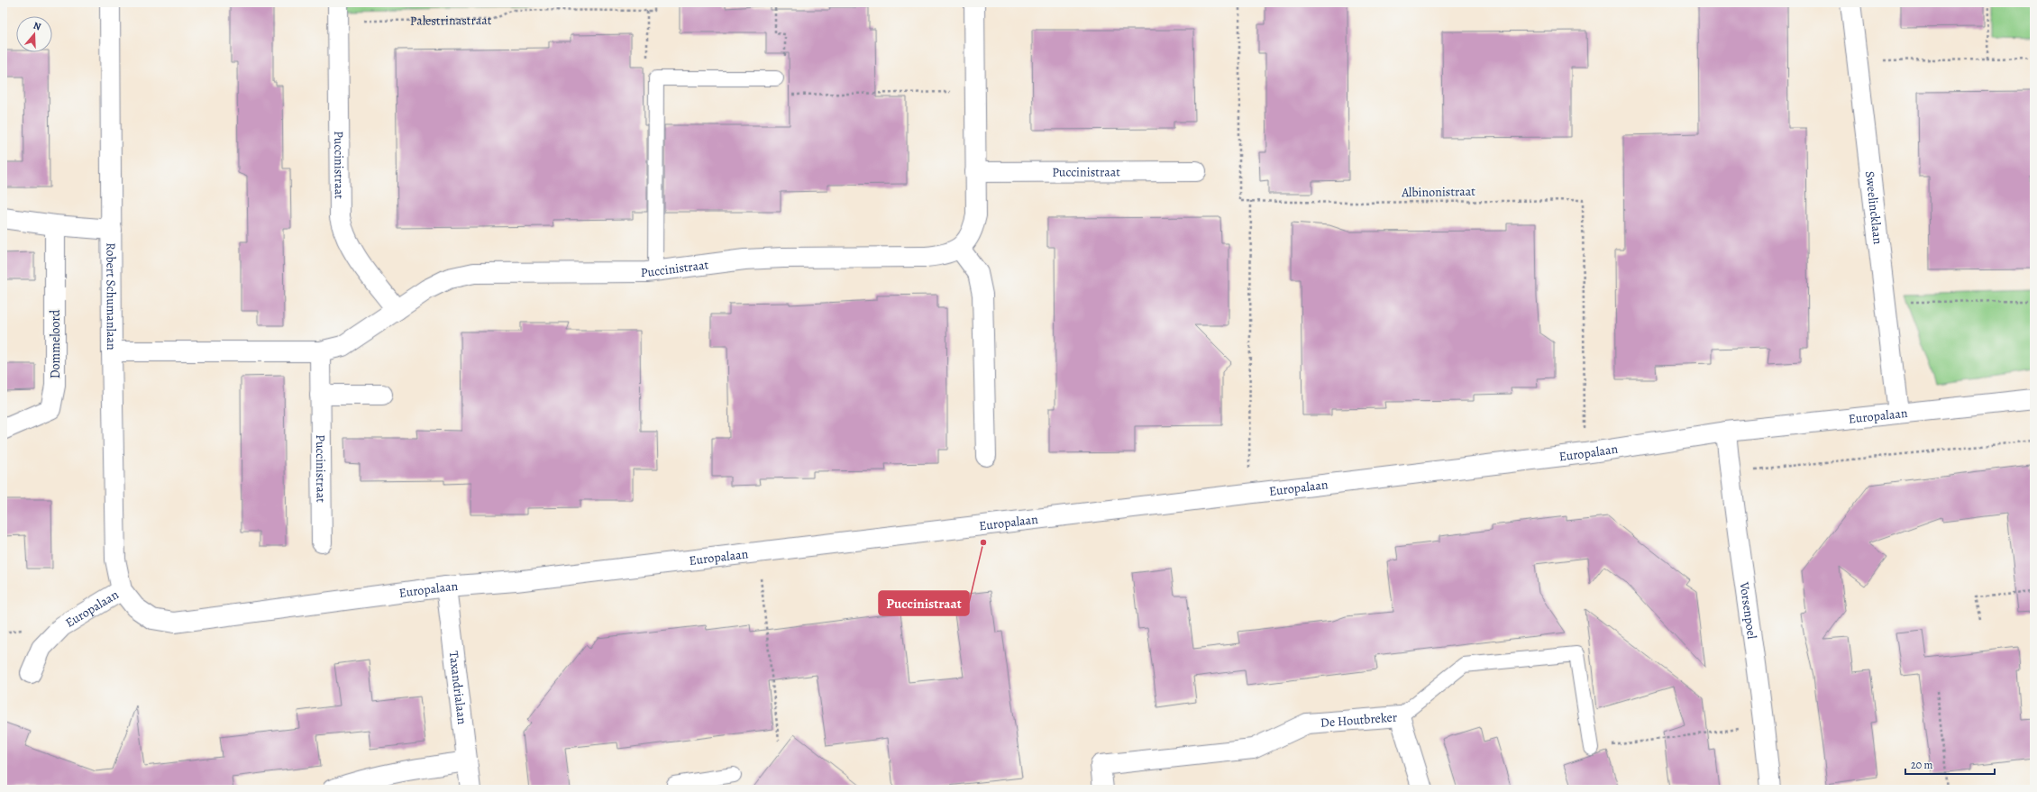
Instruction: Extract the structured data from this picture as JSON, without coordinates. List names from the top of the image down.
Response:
{
  "streets": {
    "street": [
      "Puccinistraat",
      "Sweelincklaan",
      "Robert Schumanlaan",
      "Dommeloord",
      "Europalaan",
      "Vorsenpoel",
      "Taxandrialaan",
      "De Houtbreker"
    ],
    "path": ["Palestrinastraat", "Albinonistraat"]
  },
  "crossings": [
    ["Palestrinastraat", "Puccinistraat"],
    ["Puccinistraat", "Robert Schumanlaan"],
    ["Albinonistraat", "Europalaan"],
    ["Sweelincklaan", "Europalaan"],
    ["Robert Schumanlaan", "Europalaan"],
    ["Europalaan", "Vorsenpoel"],
    ["Europalaan", "Taxandrialaan"]
  ],
  "places": ["Puccinistraat"],
  "scale_bar": "20 m",
  "north": "top"
}
